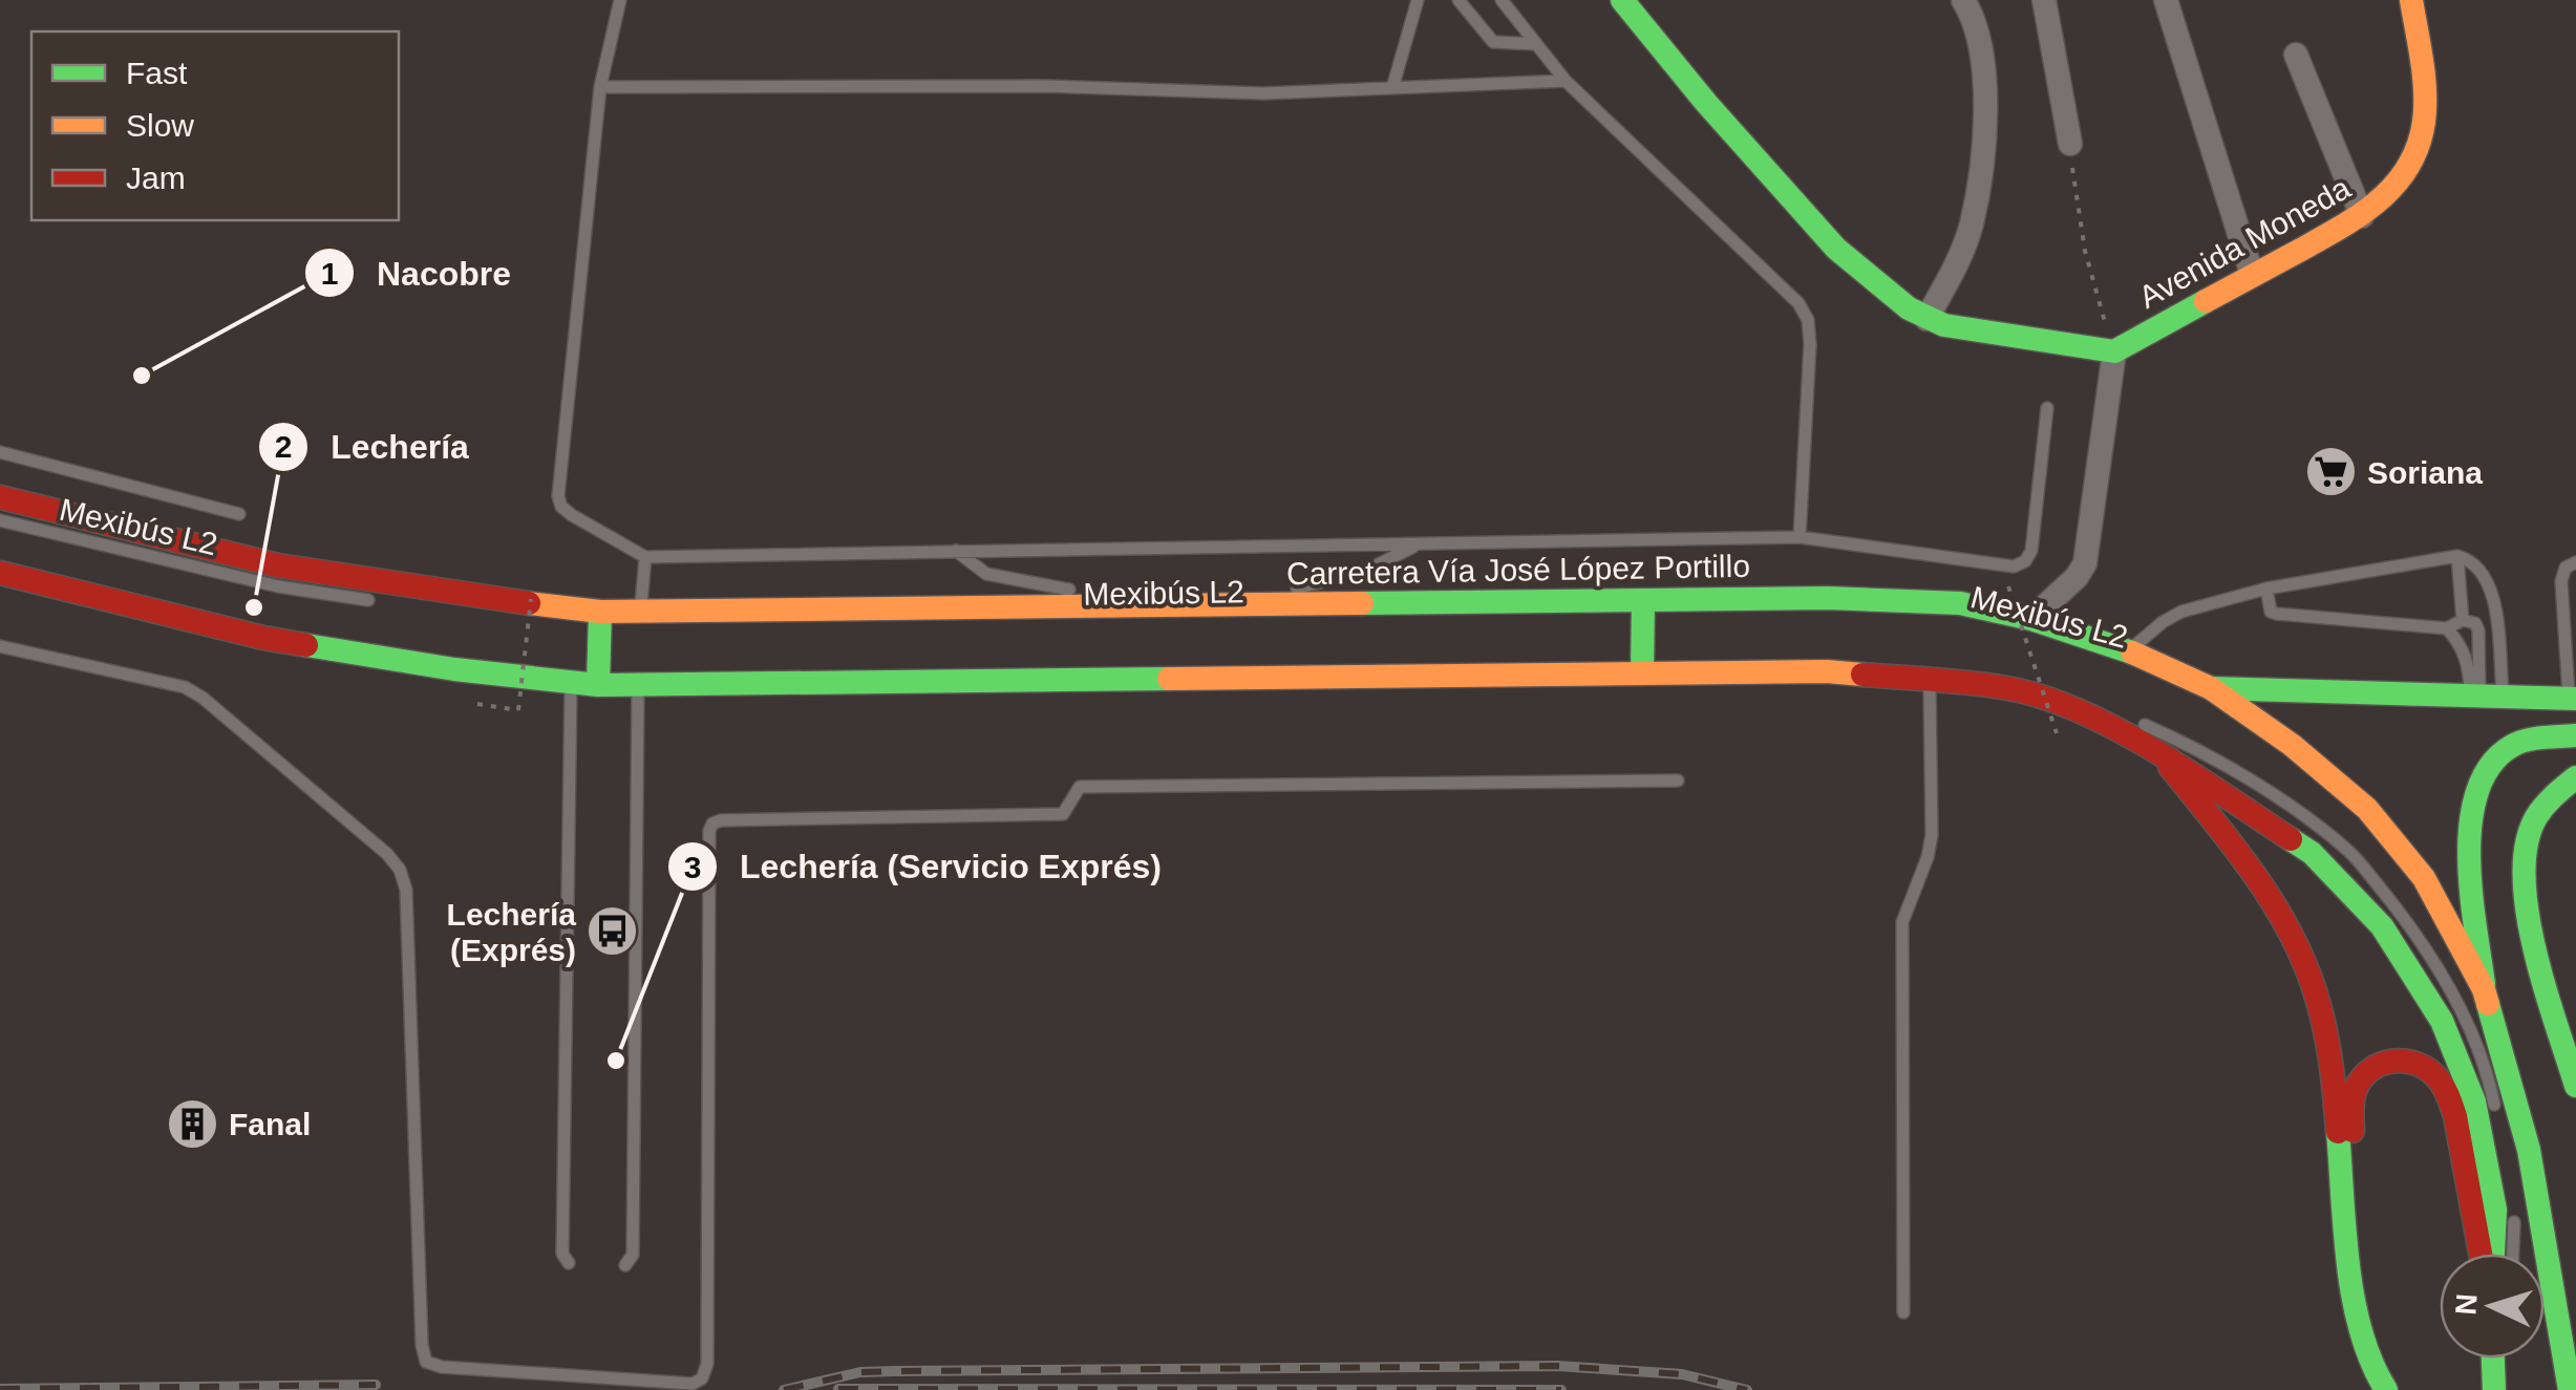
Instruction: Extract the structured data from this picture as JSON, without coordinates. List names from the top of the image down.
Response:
{
  "streets": {
    "main road": ["Avenida Moneda", "Carretera Vía José López Portillo"],
    "lane": ["Mexibús L2"]
  },
  "crossings": [
    ["Mexibús L2", "Carretera Vía José López Portillo"]
  ],
  "places": {
    "other": ["Nacobre", "Lechería", "Lechería (Servicio Exprés)"],
    "supermarket": ["Soriana"],
    "bus stop": ["Lechería (Exprés)"],
    "building": ["Fanal"]
  },
  "legend": ["Fast", "Slow", "Jam"],
  "north": "left"
}
